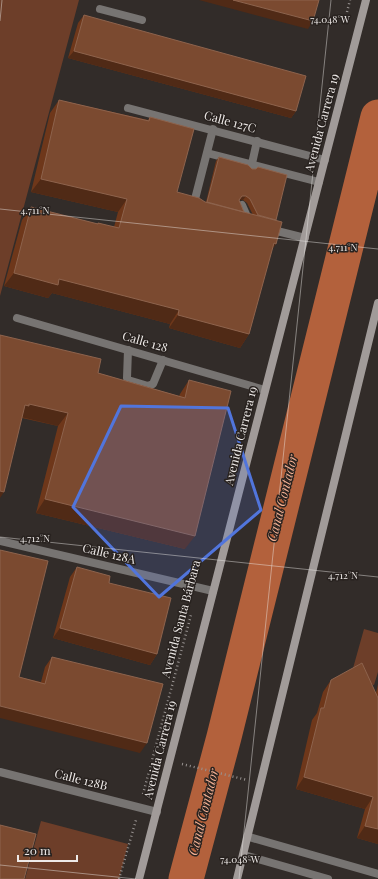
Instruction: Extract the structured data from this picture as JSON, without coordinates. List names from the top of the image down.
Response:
{
  "streets": {
    "main road": ["Avenida Carrera 19"],
    "street": [
      "Calle 127C",
      "Calle 128",
      "Calle 128A",
      "Calle 128B"
    ],
    "path": ["Avenida Santa Bárbara"]
  },
  "crossings": [
    ["Calle 127C", "Avenida Carrera 19"],
    ["Avenida Carrera 19", "Calle 128"],
    ["Avenida Carrera 19", "Calle 128A"],
    ["Avenida Carrera 19", "Calle 128B"],
    ["Calle 128A", "Avenida Santa Bárbara"],
    ["Avenida Santa Bárbara", "Calle 128B"]
  ],
  "water": ["Canal Contador"],
  "scale_bar": "20 m",
  "coordinates": ["74.048°W", "4.711°N", "4.712°N"]
}
